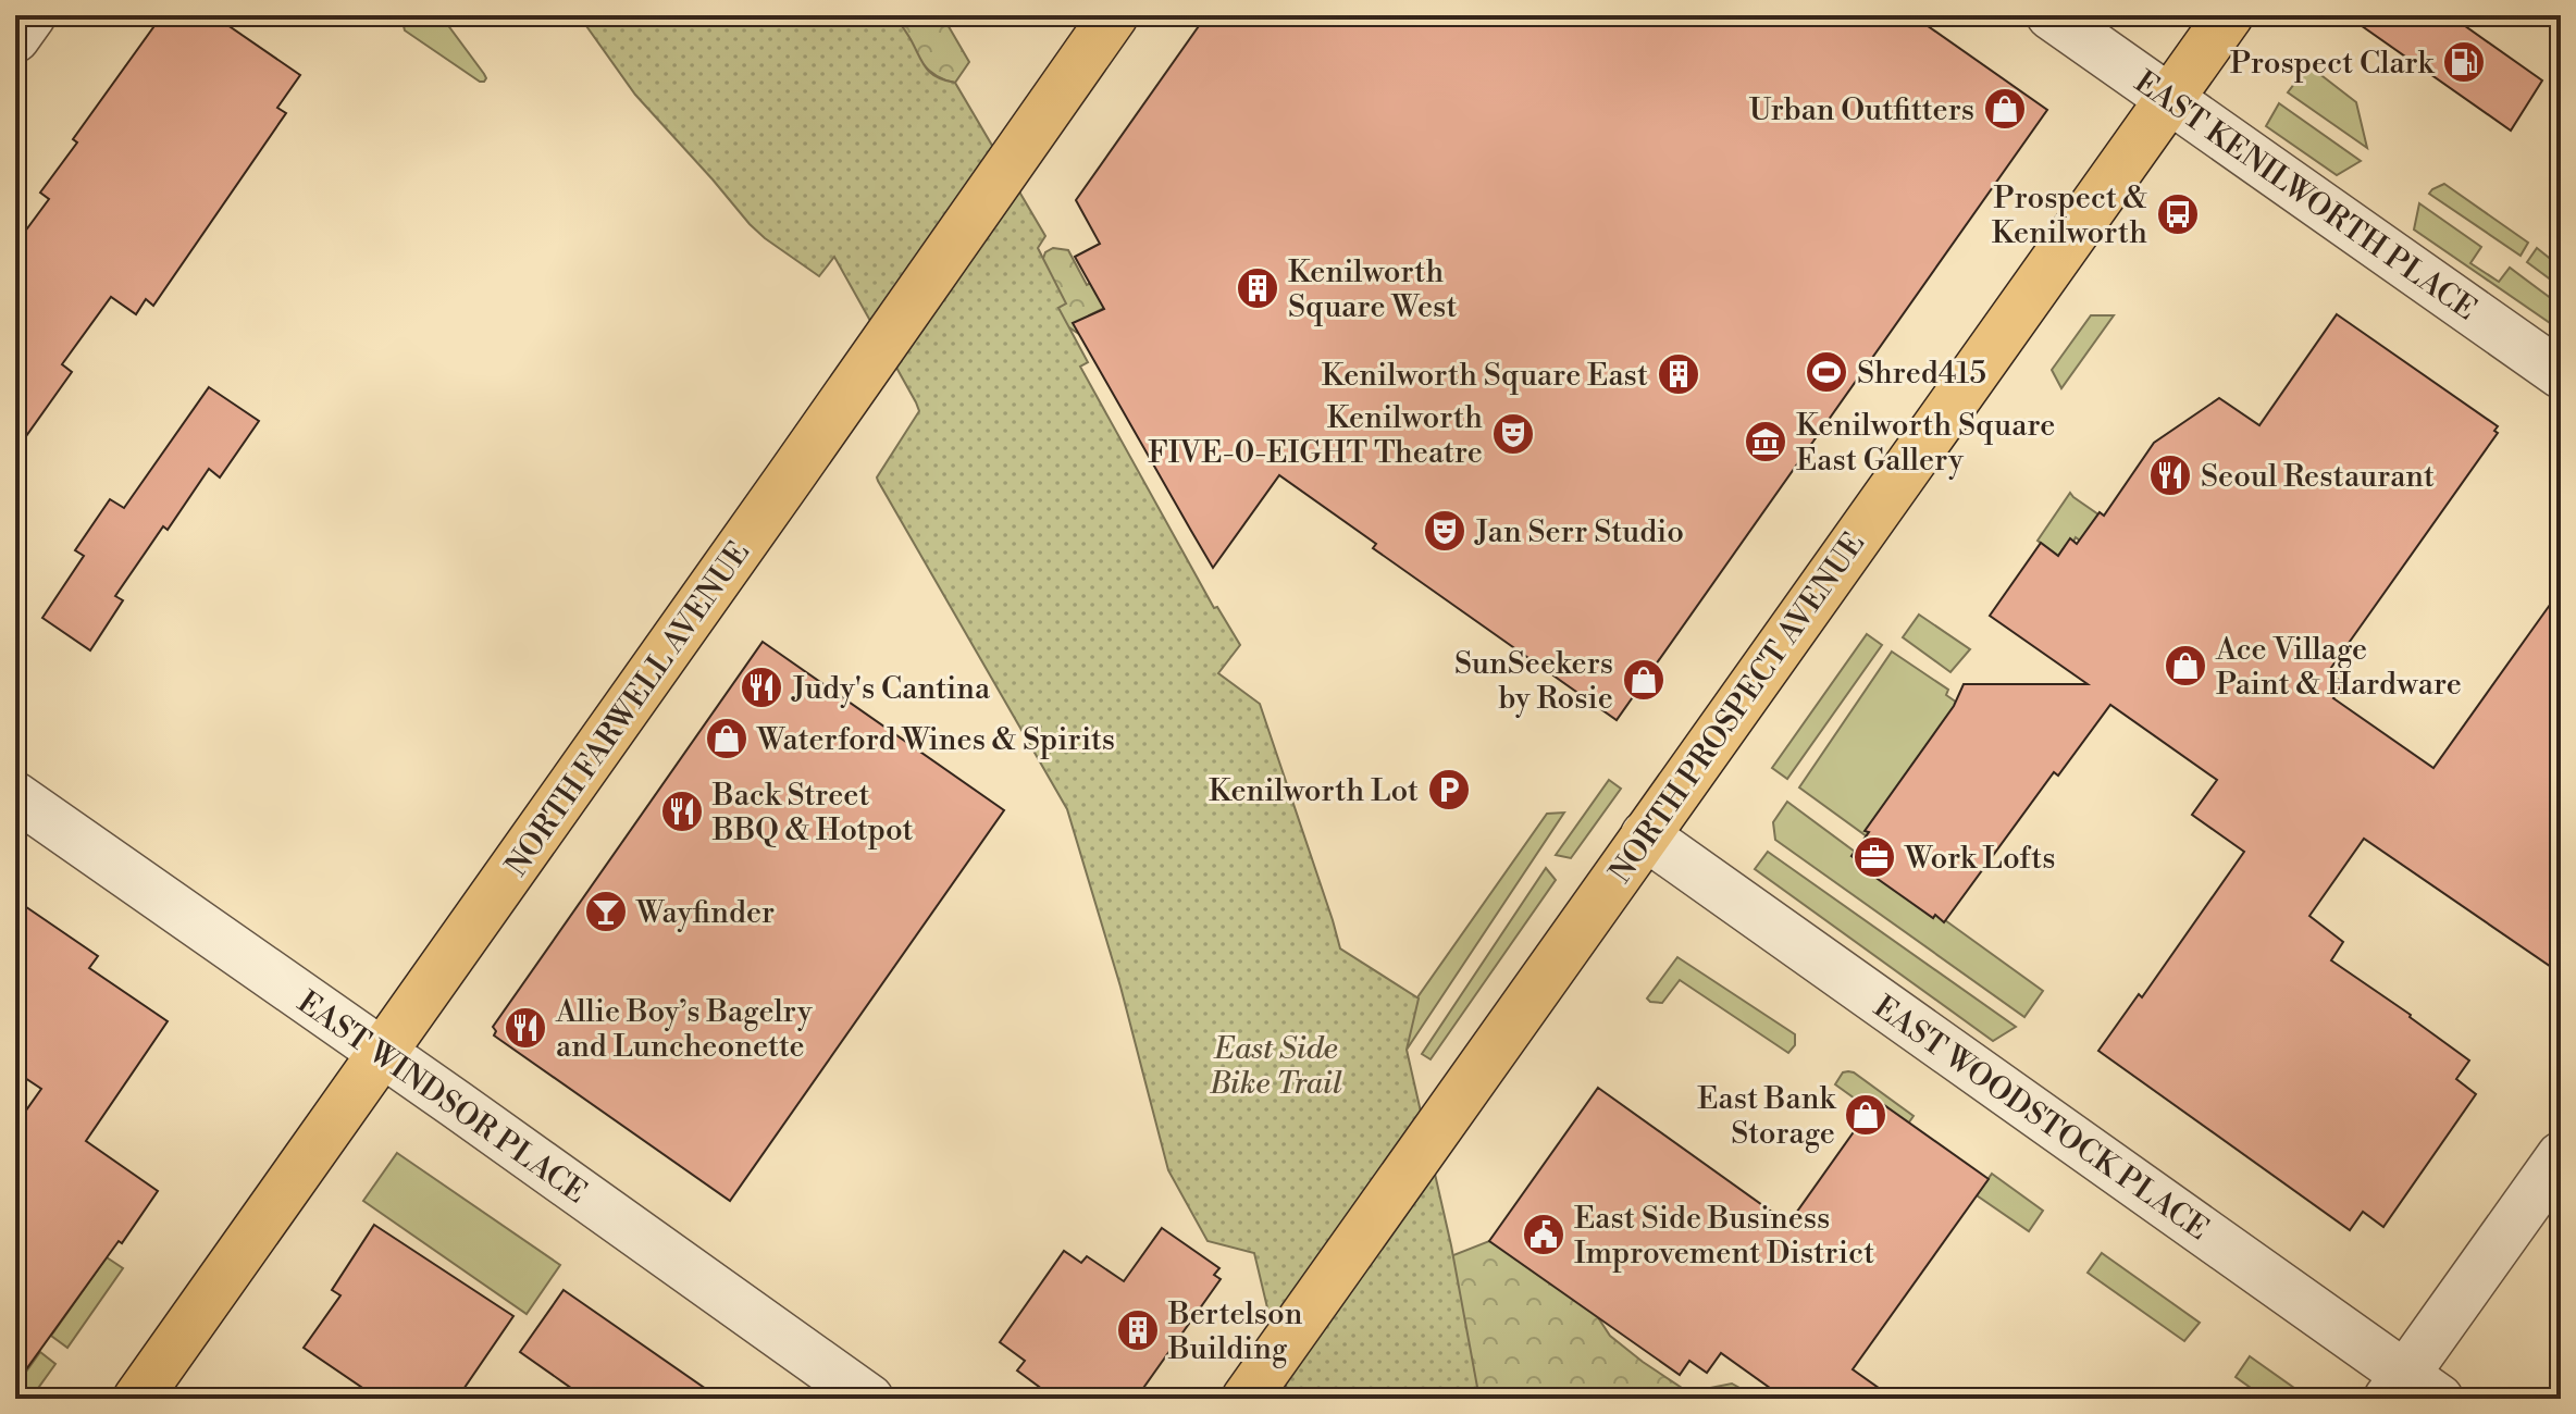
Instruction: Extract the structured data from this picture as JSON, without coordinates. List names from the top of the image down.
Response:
{
  "streets": {
    "main road": ["NORTH PROSPECT AVENUE", "NORTH FARWELL AVENUE"],
    "street": ["EAST KENILWORTH PLACE", "EAST WINDSOR PLACE", "EAST WOODSTOCK PLACE"]
  },
  "crossings": [
    ["EAST KENILWORTH PLACE", "NORTH PROSPECT AVENUE"],
    ["NORTH PROSPECT AVENUE", "EAST WOODSTOCK PLACE"],
    ["NORTH FARWELL AVENUE", "EAST WINDSOR PLACE"]
  ],
  "parks": ["East Side Bike Trail"],
  "places": {
    "fuel station": ["Prospect Clark"],
    "shop": [
      "Urban Outfitters",
      "Ace Village Paint & Hardware",
      "SunSeekers by Rosie",
      "Waterford Wines & Spirits",
      "East Bank Storage"
    ],
    "bus stop": ["Prospect & Kenilworth"],
    "building": ["Kenilworth Square West", "Kenilworth Square East", "Bertelson Building"],
    "sports": ["Shred415"],
    "theatre": ["Kenilworth FIVE-0-EIGHT Theatre", "Jan Serr Studio"],
    "museum": ["Kenilworth Square East Gallery"],
    "restaurant": [
      "Seoul Restaurant",
      "Judy's Cantina",
      "Back Street BBQ & Hotpot",
      "Allie Boy’s Bagelry and Luncheonette"
    ],
    "parking": ["Kenilworth Lot"],
    "office": ["Work Lofts"],
    "bar": ["Wayfinder"],
    "public building": ["East Side Business Improvement District"]
  }
}
